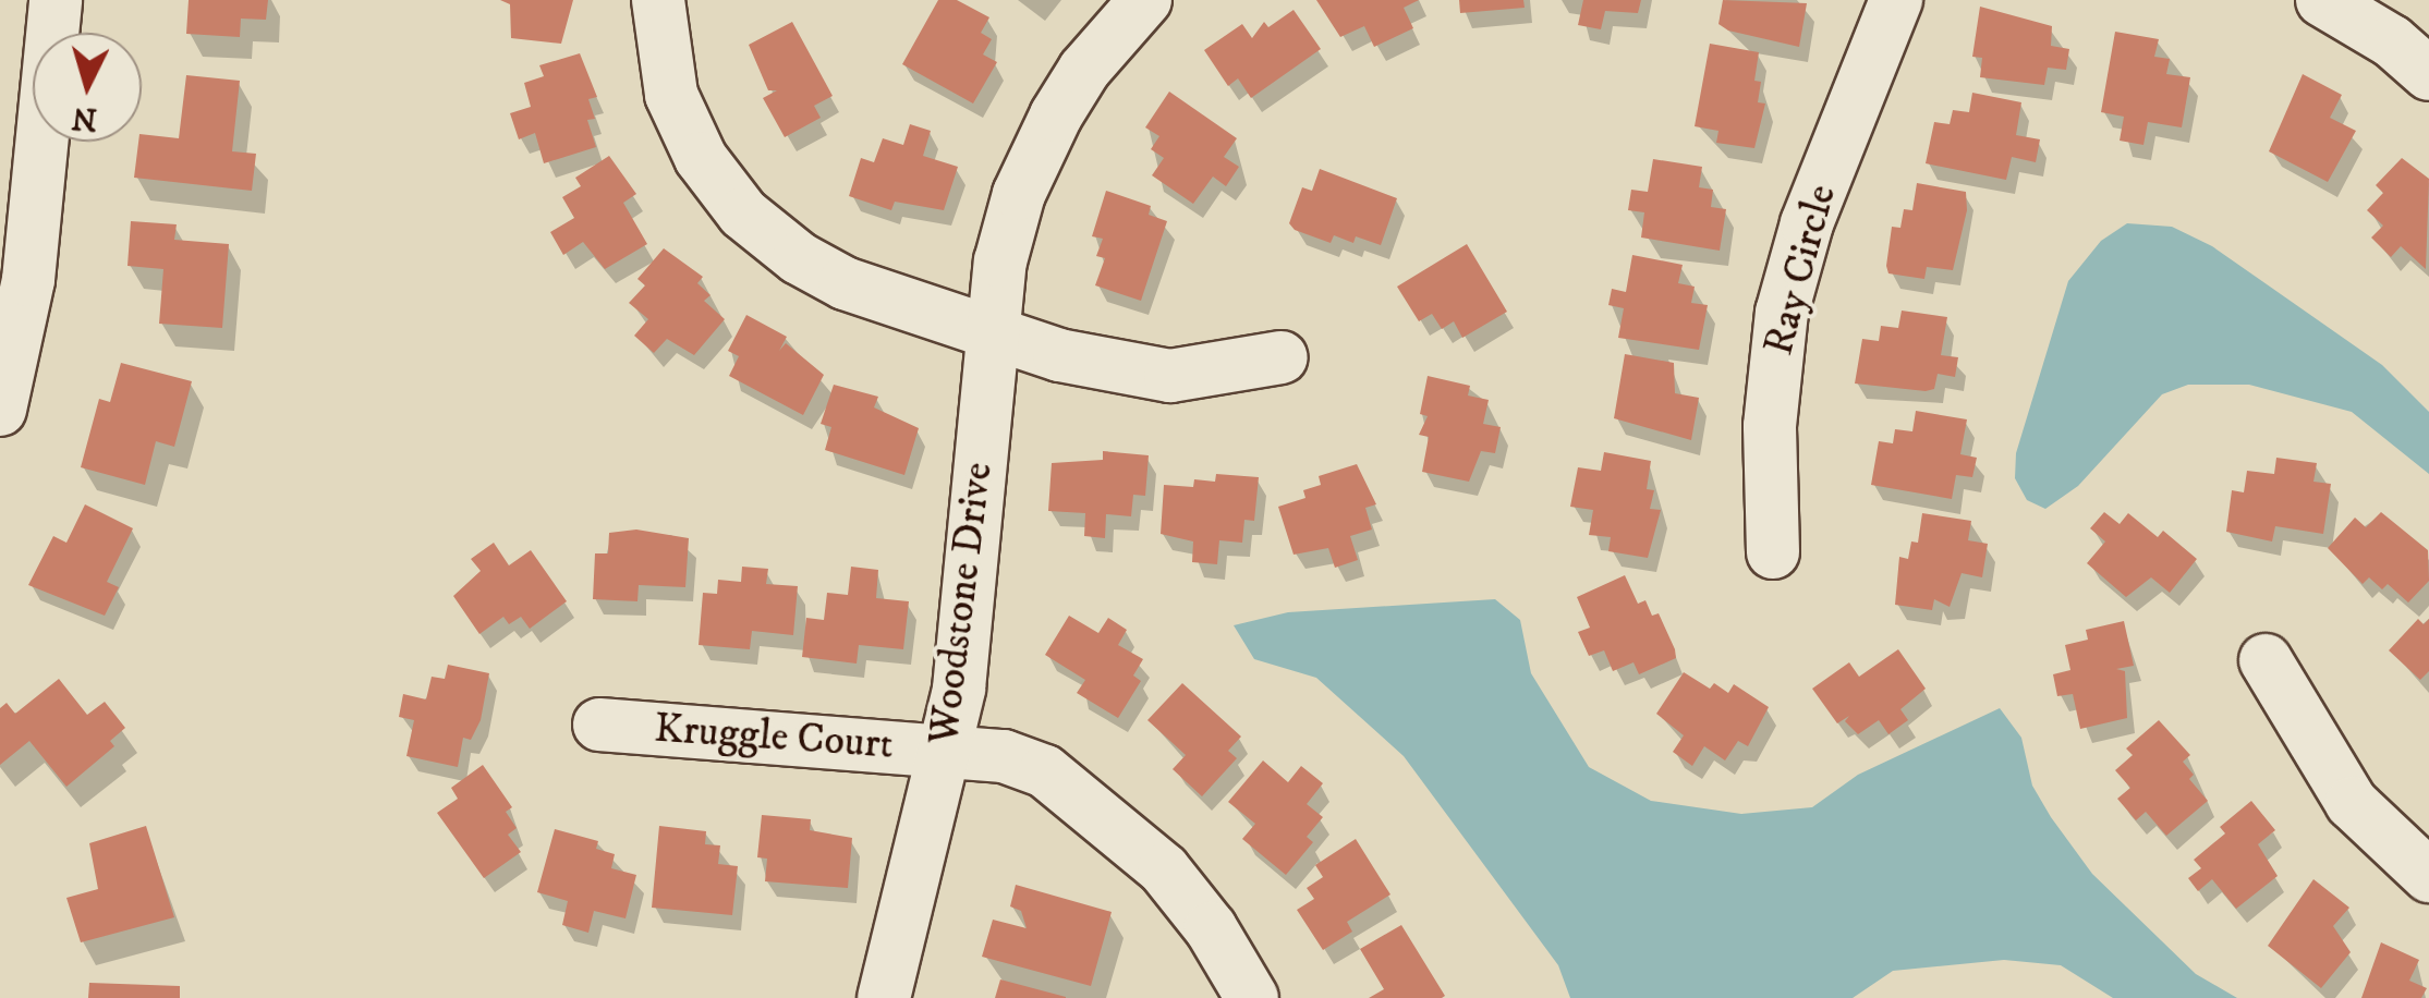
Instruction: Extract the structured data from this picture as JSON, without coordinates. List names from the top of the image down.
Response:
{
  "streets": {
    "street": ["Ray Circle", "Woodstone Drive", "Kruggle Court"]
  },
  "crossings": [
    ["Woodstone Drive", "Kruggle Court"]
  ],
  "north": "bottom"
}
